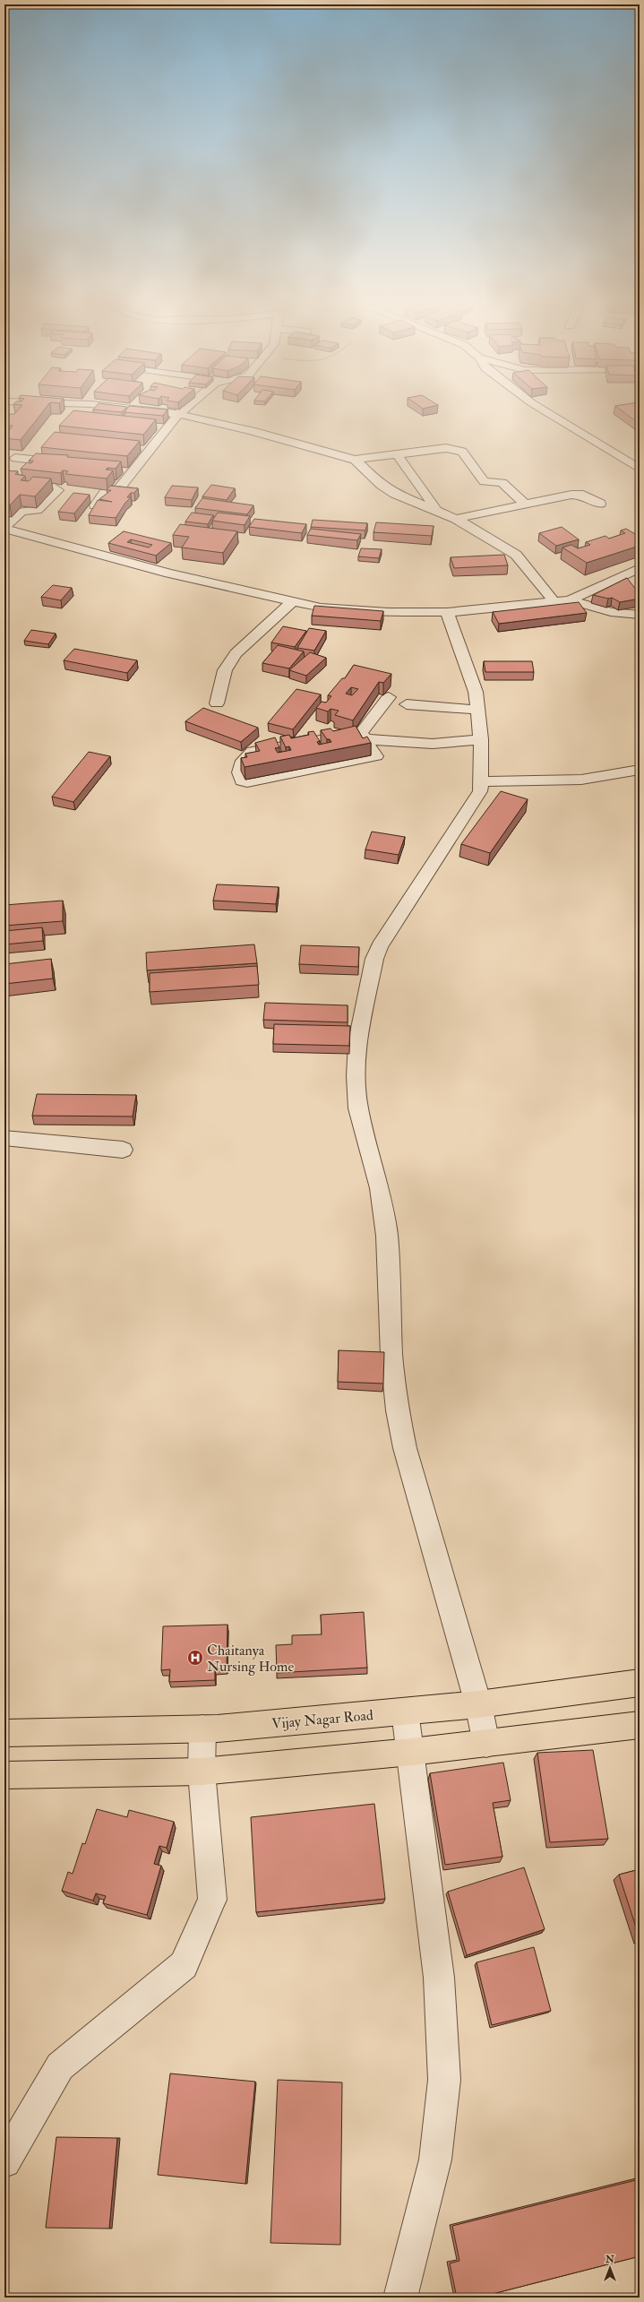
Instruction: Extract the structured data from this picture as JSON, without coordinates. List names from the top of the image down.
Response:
{
  "streets": {
    "main road": ["Vijay Nagar Road"]
  },
  "places": {
    "hospital": ["Chaitanya Nursing Home"]
  },
  "north": "top"
}
